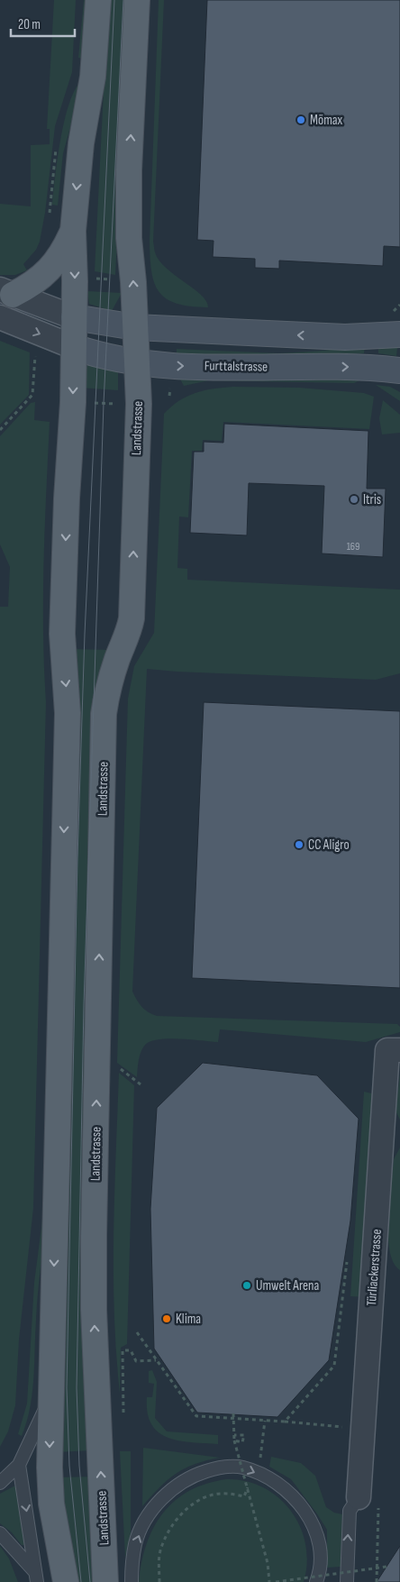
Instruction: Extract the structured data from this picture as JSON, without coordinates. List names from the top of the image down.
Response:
{
  "streets": {
    "main road": ["Furttalstrasse", "Landstrasse"],
    "street": ["Türliackerstrasse"]
  },
  "crossings": [
    ["Furttalstrasse", "Landstrasse"]
  ],
  "places": [
    "Mömax",
    "Itris",
    "CC Aligro",
    "Umwelt Arena",
    "Klima"
  ],
  "house_numbers": ["169"],
  "scale_bar": "20 m"
}
